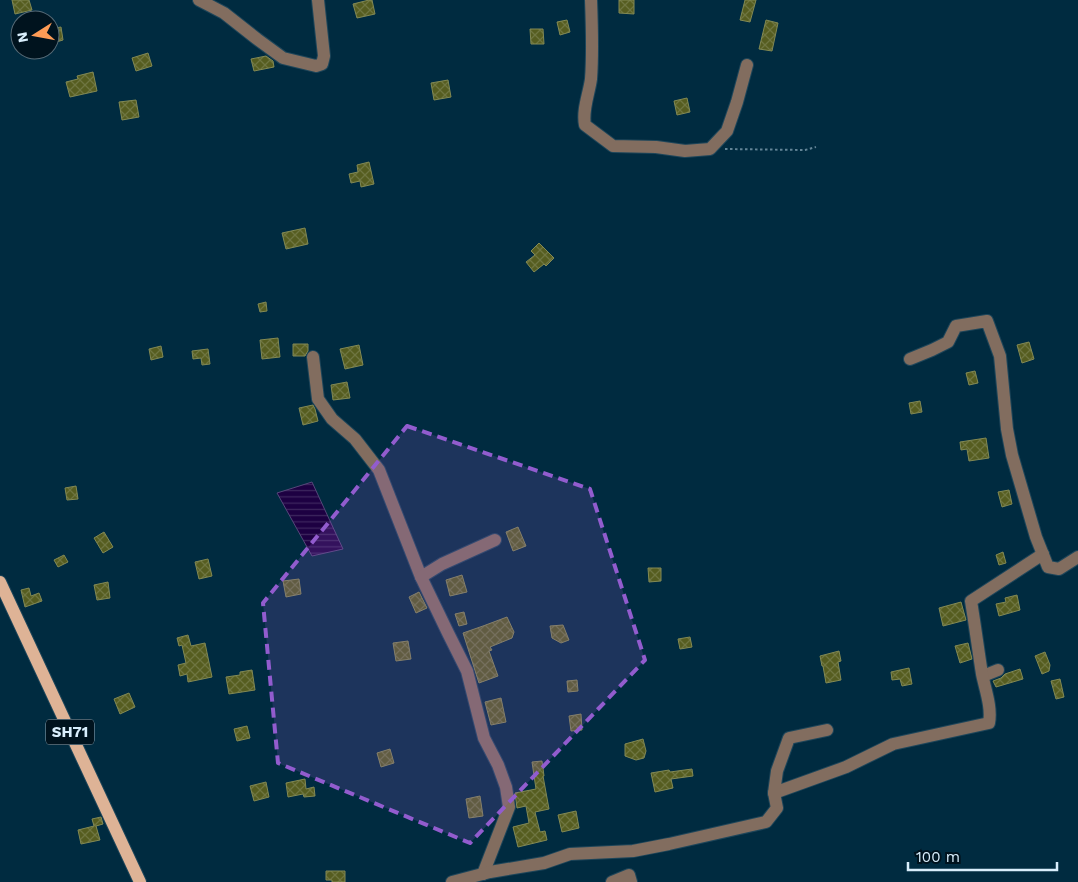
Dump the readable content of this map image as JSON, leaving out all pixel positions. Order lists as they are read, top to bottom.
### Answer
{
  "streets": {
    "main road": ["SH71"]
  },
  "scale_bar": "100 m",
  "north": "left"
}
